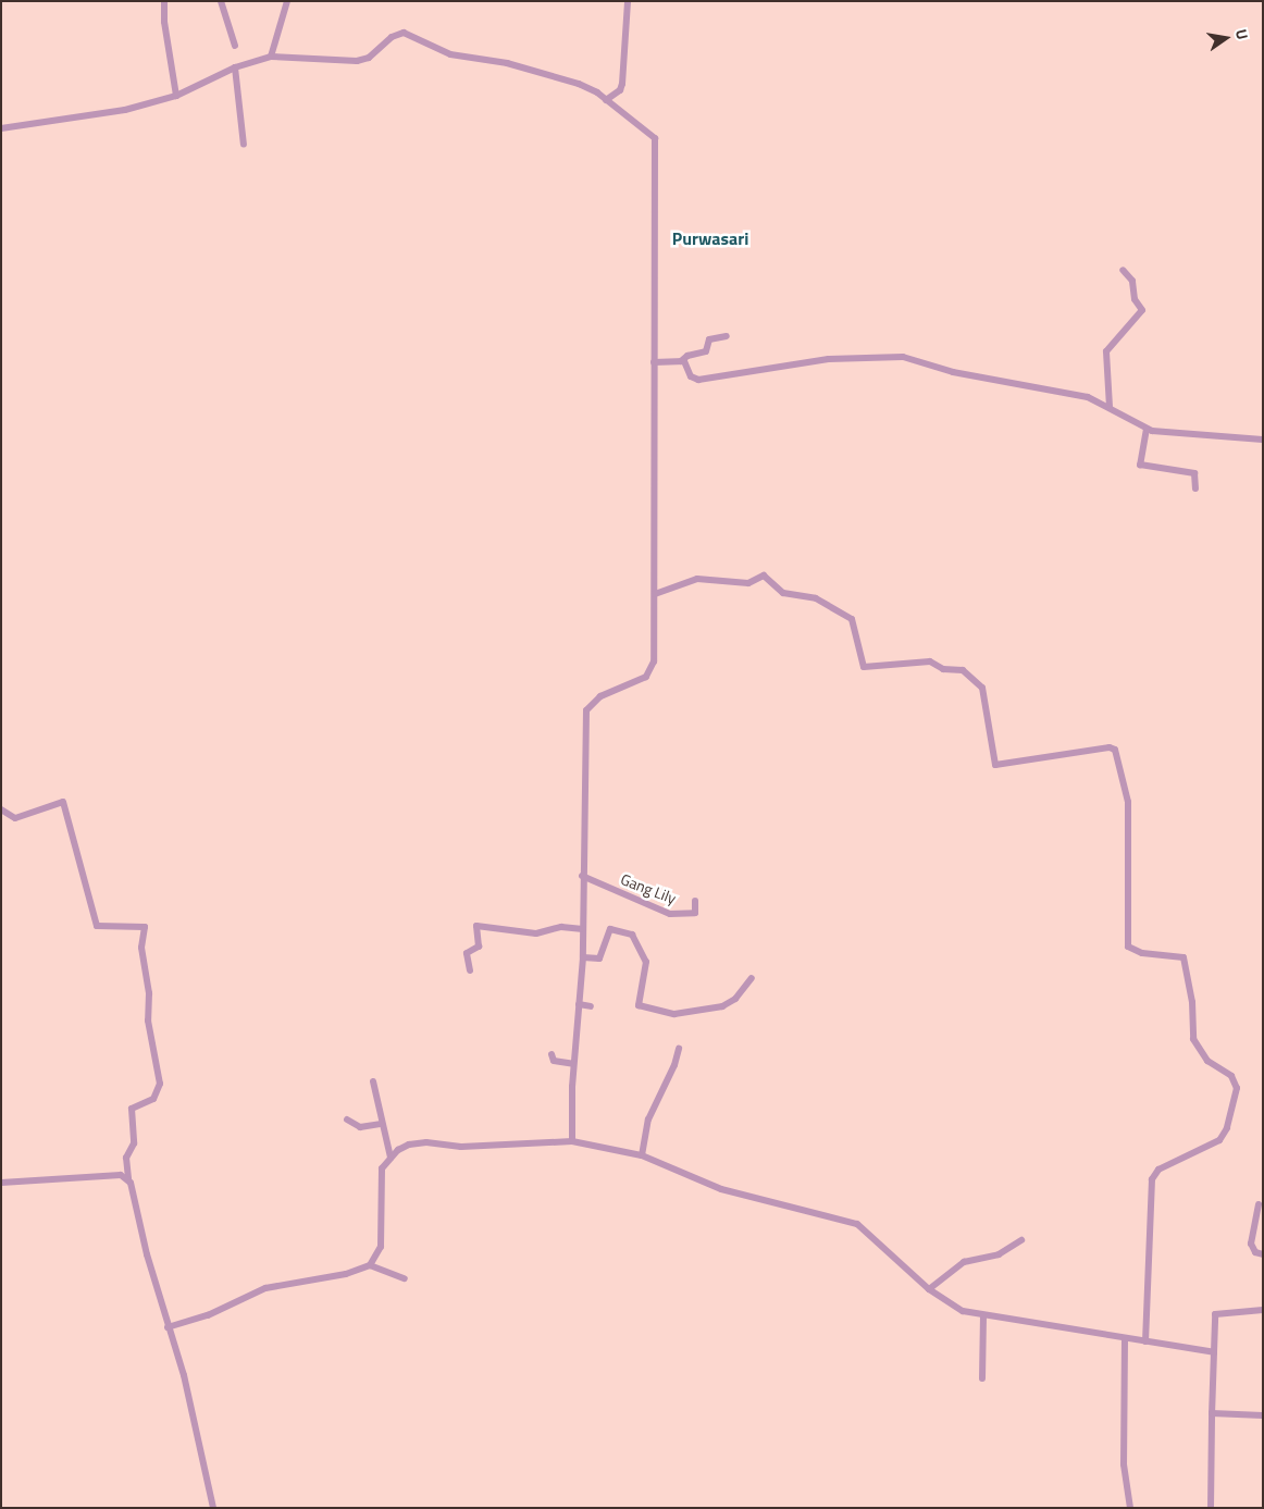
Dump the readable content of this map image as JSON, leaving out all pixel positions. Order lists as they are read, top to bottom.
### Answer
{
  "streets": {
    "street": ["Gang Lily"]
  },
  "districts": ["Purwasari"],
  "north": "right"
}
